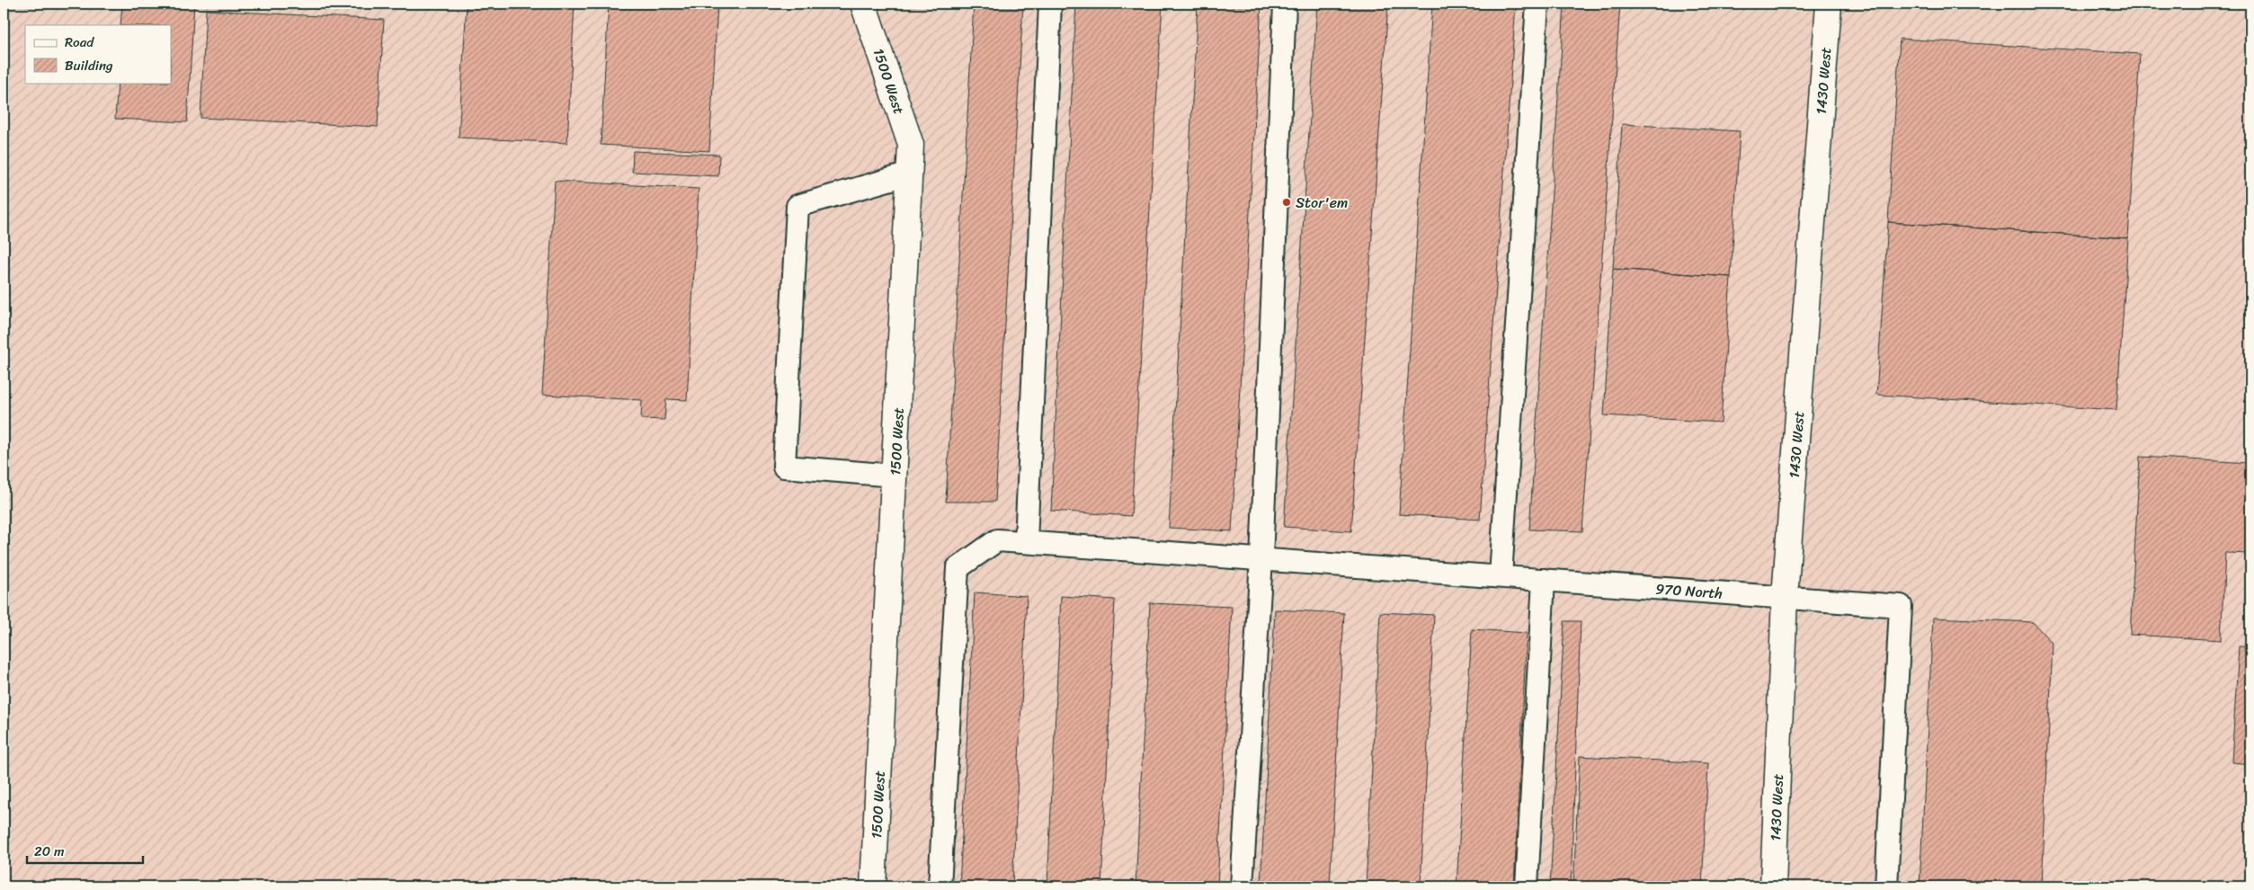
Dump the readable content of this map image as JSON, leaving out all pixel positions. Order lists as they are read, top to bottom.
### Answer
{
  "streets": {
    "street": ["1500 West", "1430 West"],
    "lane": ["970 North"]
  },
  "crossings": [
    ["1430 West", "970 North"]
  ],
  "places": ["Stor'em"],
  "legend": ["Road", "Building"],
  "scale_bar": "20 m"
}
